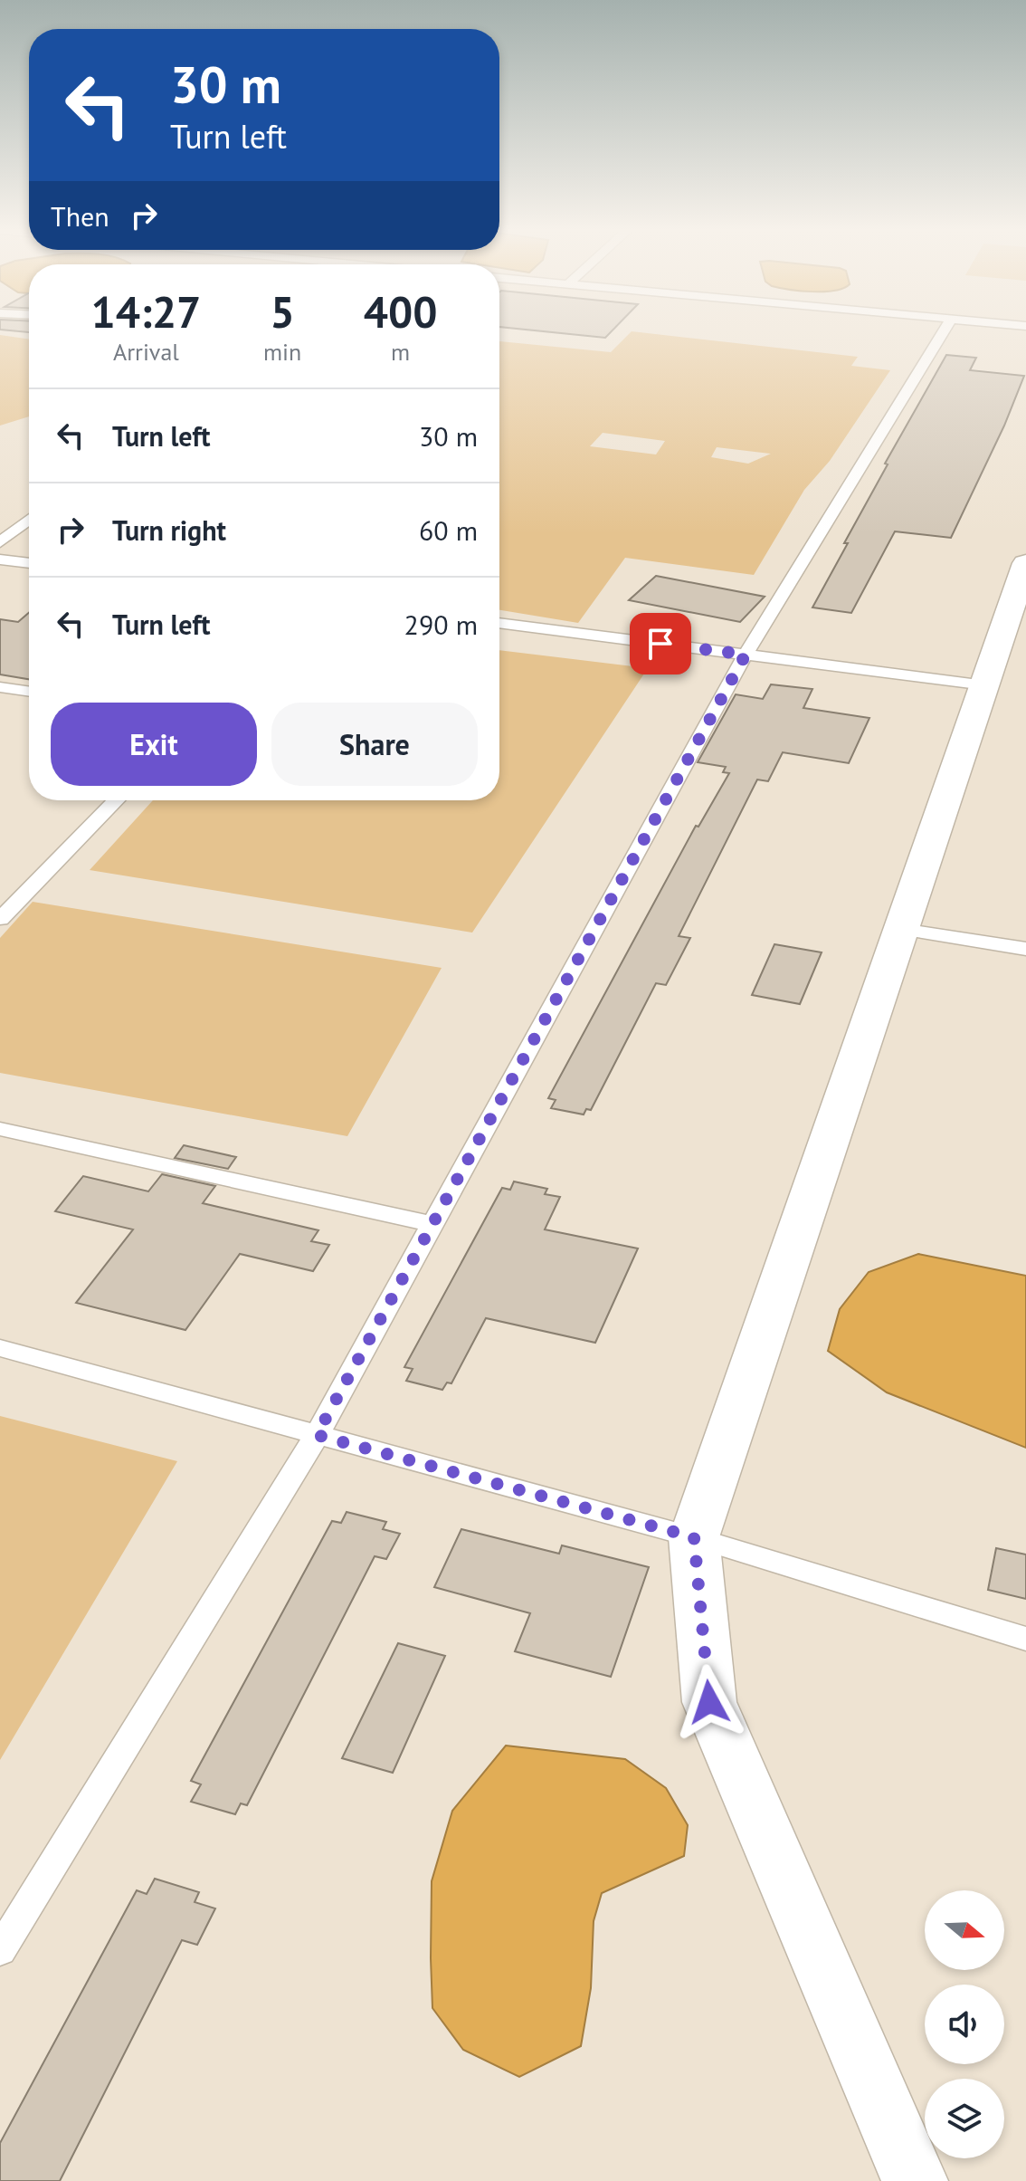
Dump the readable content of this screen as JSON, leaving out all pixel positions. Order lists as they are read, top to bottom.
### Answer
{
  "north": "right",
  "page": {
    "turn": ["30 m", "Turn left"],
    "then": "Then",
    "eta": [
      "14:27",
      "Arrival",
      "5",
      "min",
      "400",
      "m"
    ],
    "list": [
      {
        "name": "Turn left",
        "value": "30 m"
      },
      {
        "name": "Turn right",
        "value": "60 m"
      },
      {
        "name": "Turn left",
        "value": "290 m"
      }
    ],
    "buttons": ["Exit", "Share"]
  }
}
